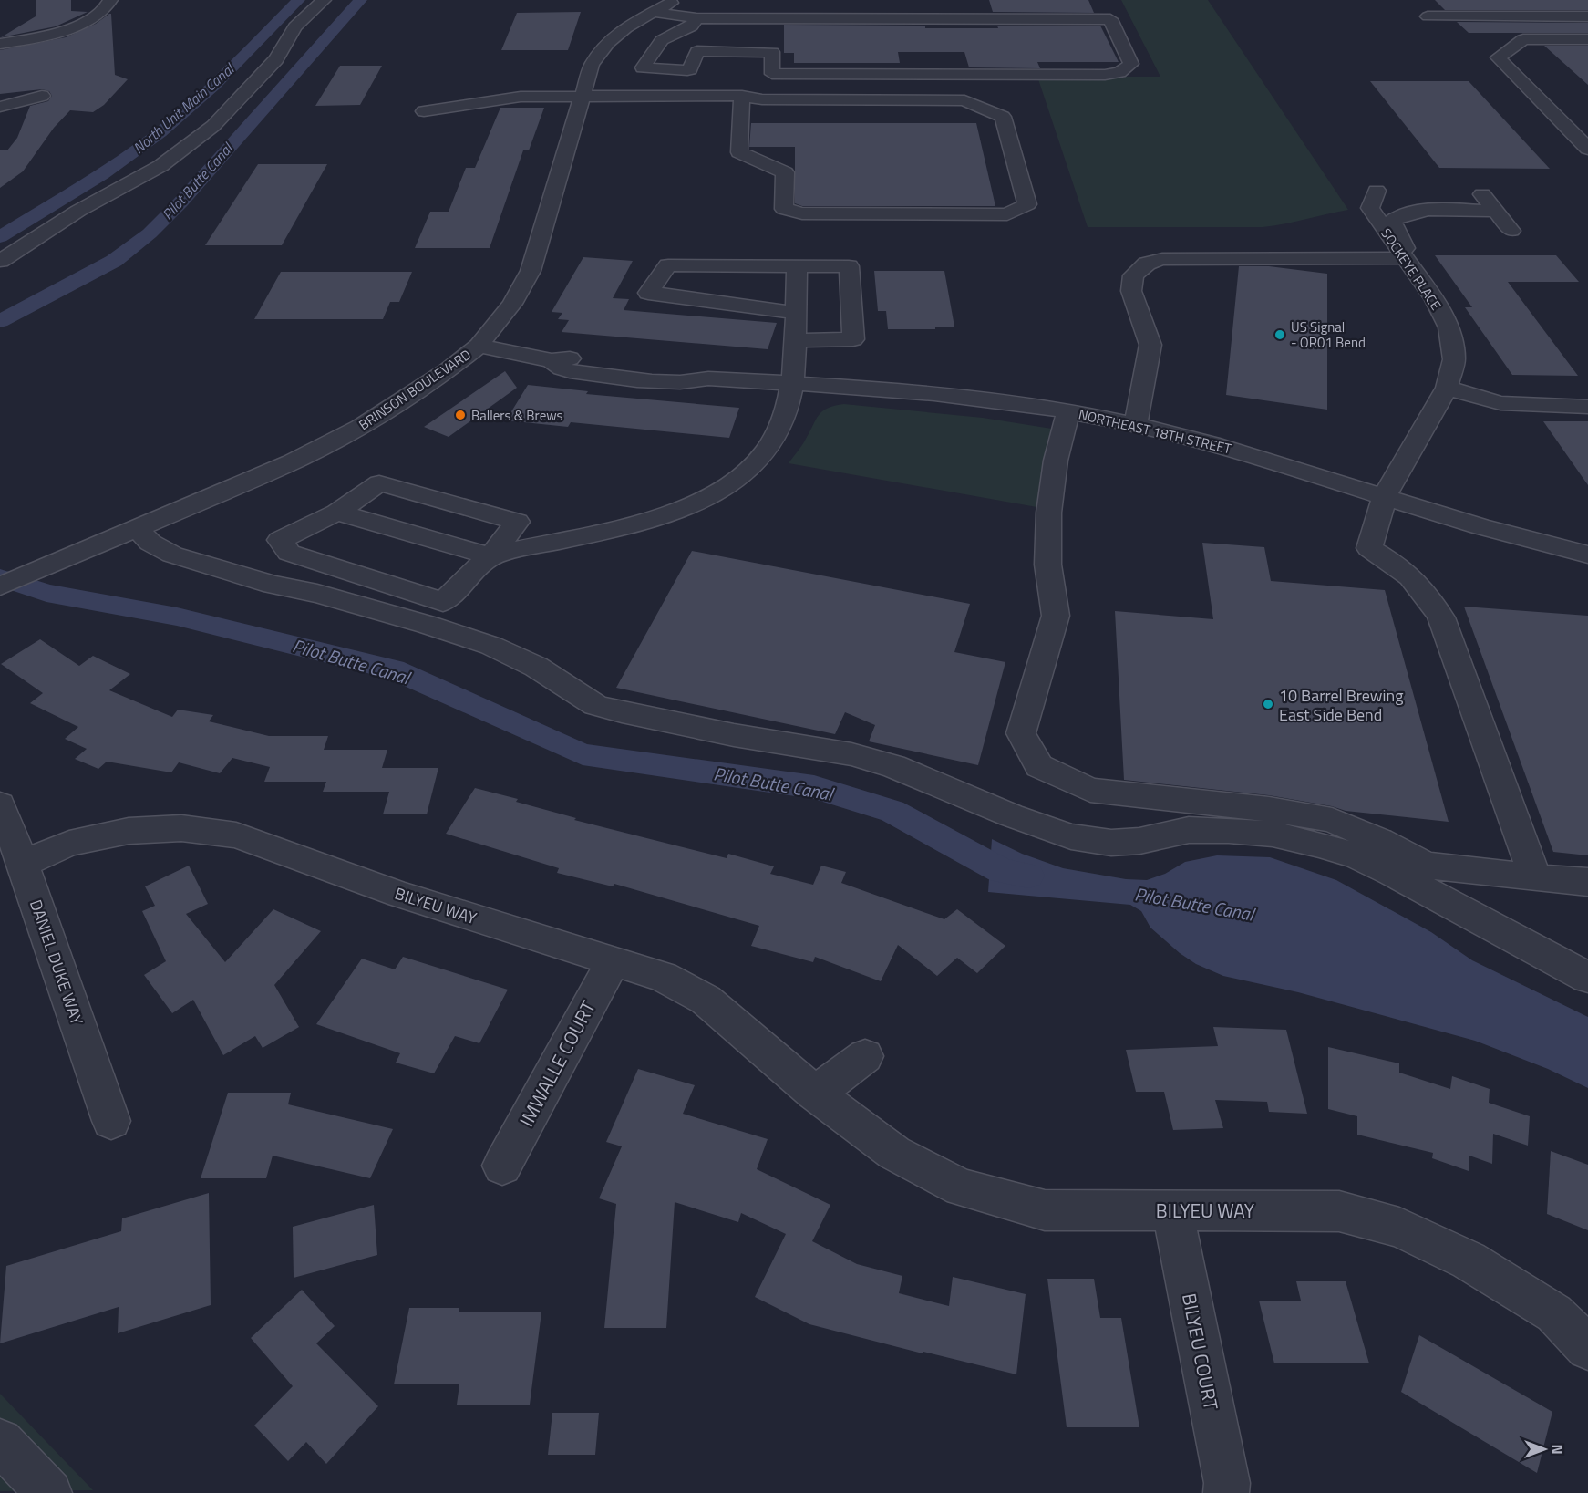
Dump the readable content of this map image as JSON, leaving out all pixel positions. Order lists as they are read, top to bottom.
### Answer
{
  "streets": {
    "street": [
      "SOCKEYE PLACE",
      "BRINSON BOULEVARD",
      "NORTHEAST 18TH STREET",
      "BILYEU WAY",
      "DANIEL DUKE WAY",
      "IMWALLE COURT",
      "BILYEU COURT"
    ]
  },
  "crossings": [
    ["SOCKEYE PLACE", "NORTHEAST 18TH STREET"],
    ["BRINSON BOULEVARD", "NORTHEAST 18TH STREET"],
    ["BILYEU WAY", "DANIEL DUKE WAY"],
    ["BILYEU WAY", "IMWALLE COURT"],
    ["BILYEU WAY", "BILYEU COURT"]
  ],
  "water": ["North Unit Main Canal", "Pilot Butte Canal"],
  "places": ["US Signal - OR01 Bend", "Ballers & Brews", "10 Barrel Brewing East Side Bend"],
  "north": "right"
}
